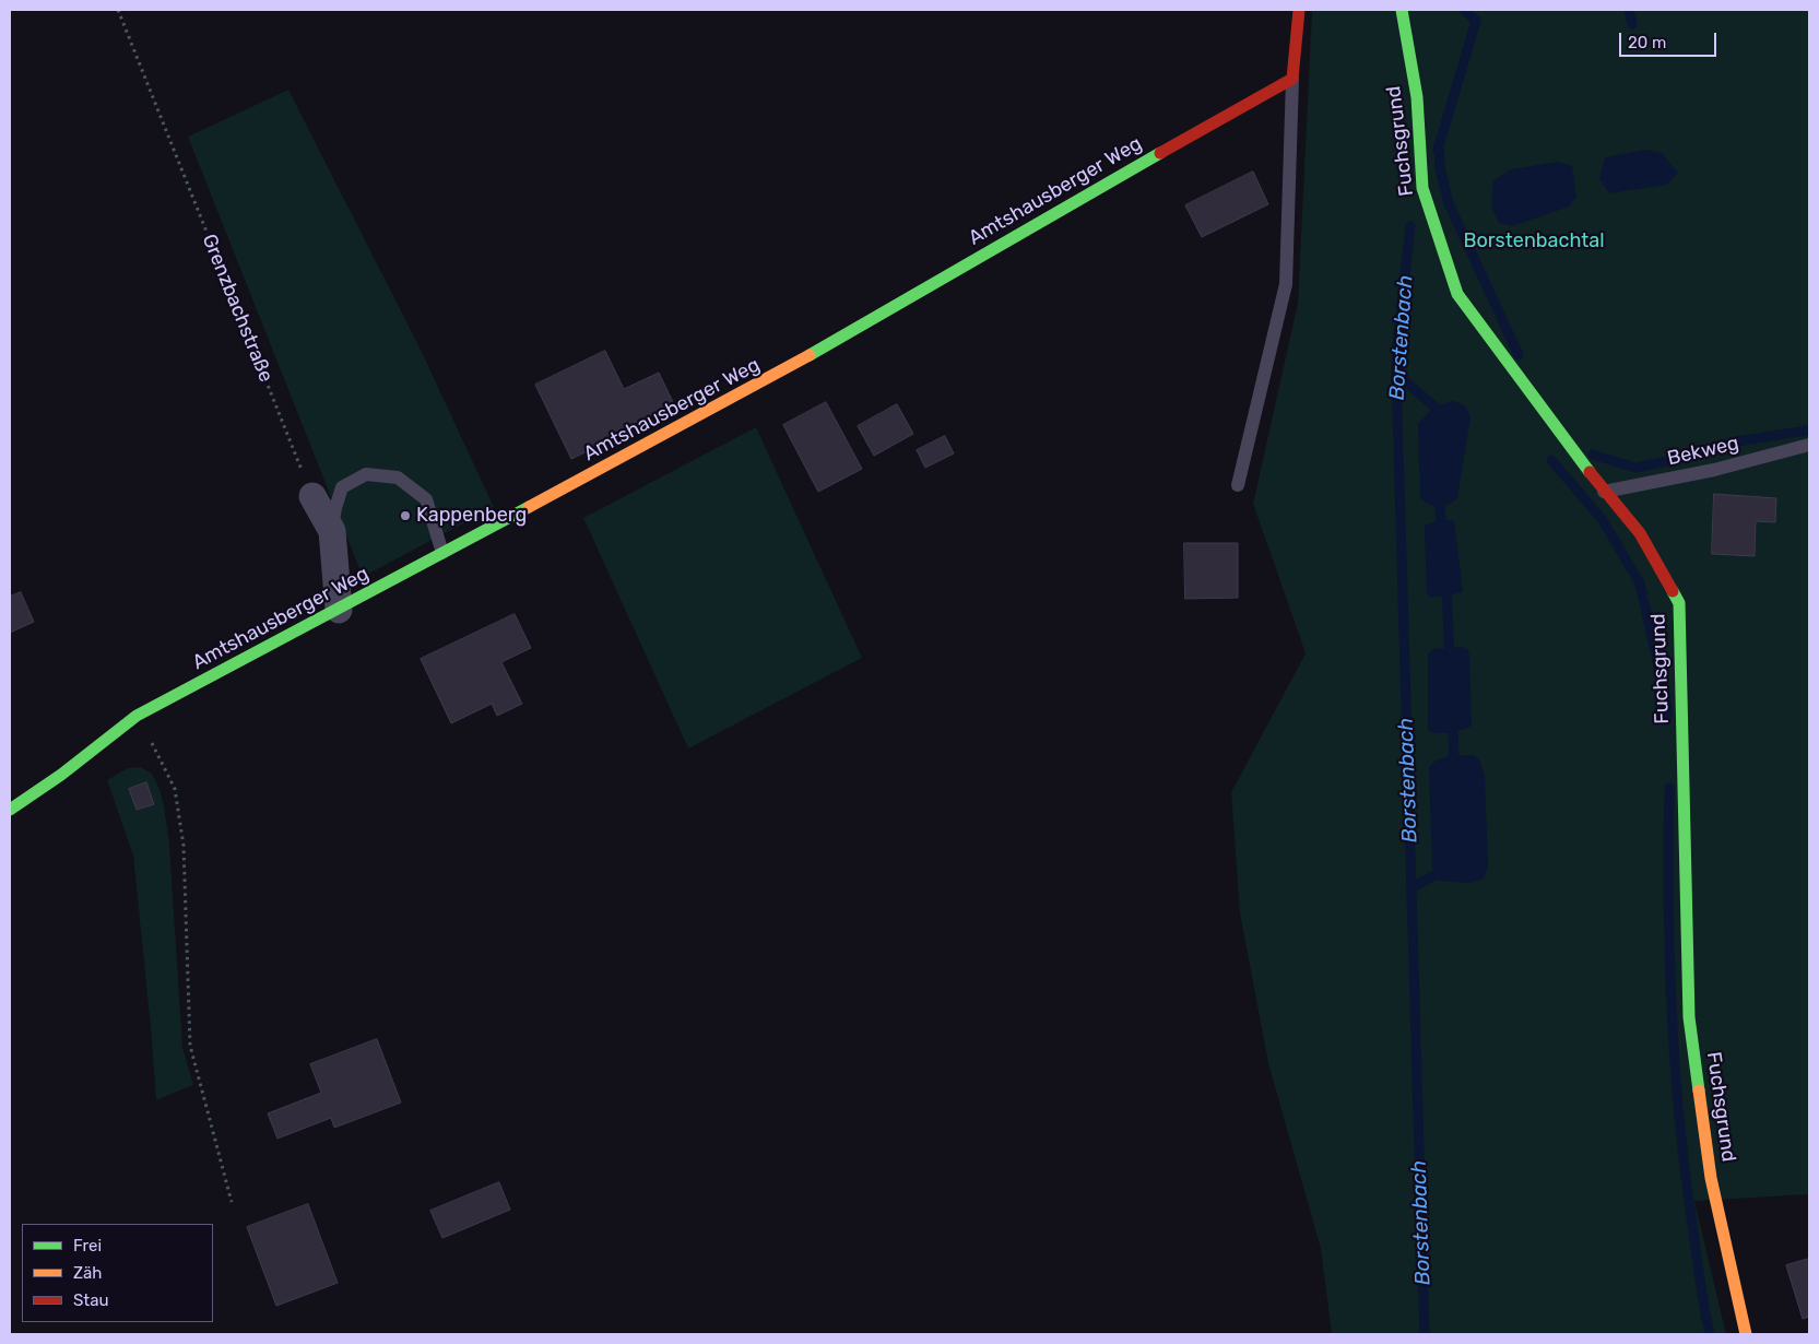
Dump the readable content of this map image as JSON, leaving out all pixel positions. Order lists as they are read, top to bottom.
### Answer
{
  "streets": {
    "street": ["Fuchsgrund", "Amtshausberger Weg"],
    "lane": ["Bekweg"],
    "path": ["Grenzbachstraße"]
  },
  "crossings": [
    ["Fuchsgrund", "Bekweg"]
  ],
  "water": ["Borstenbach"],
  "parks": ["Borstenbachtal"],
  "places": ["Kappenberg"],
  "legend": ["Frei", "Zäh", "Stau"],
  "scale_bar": "20 m"
}
